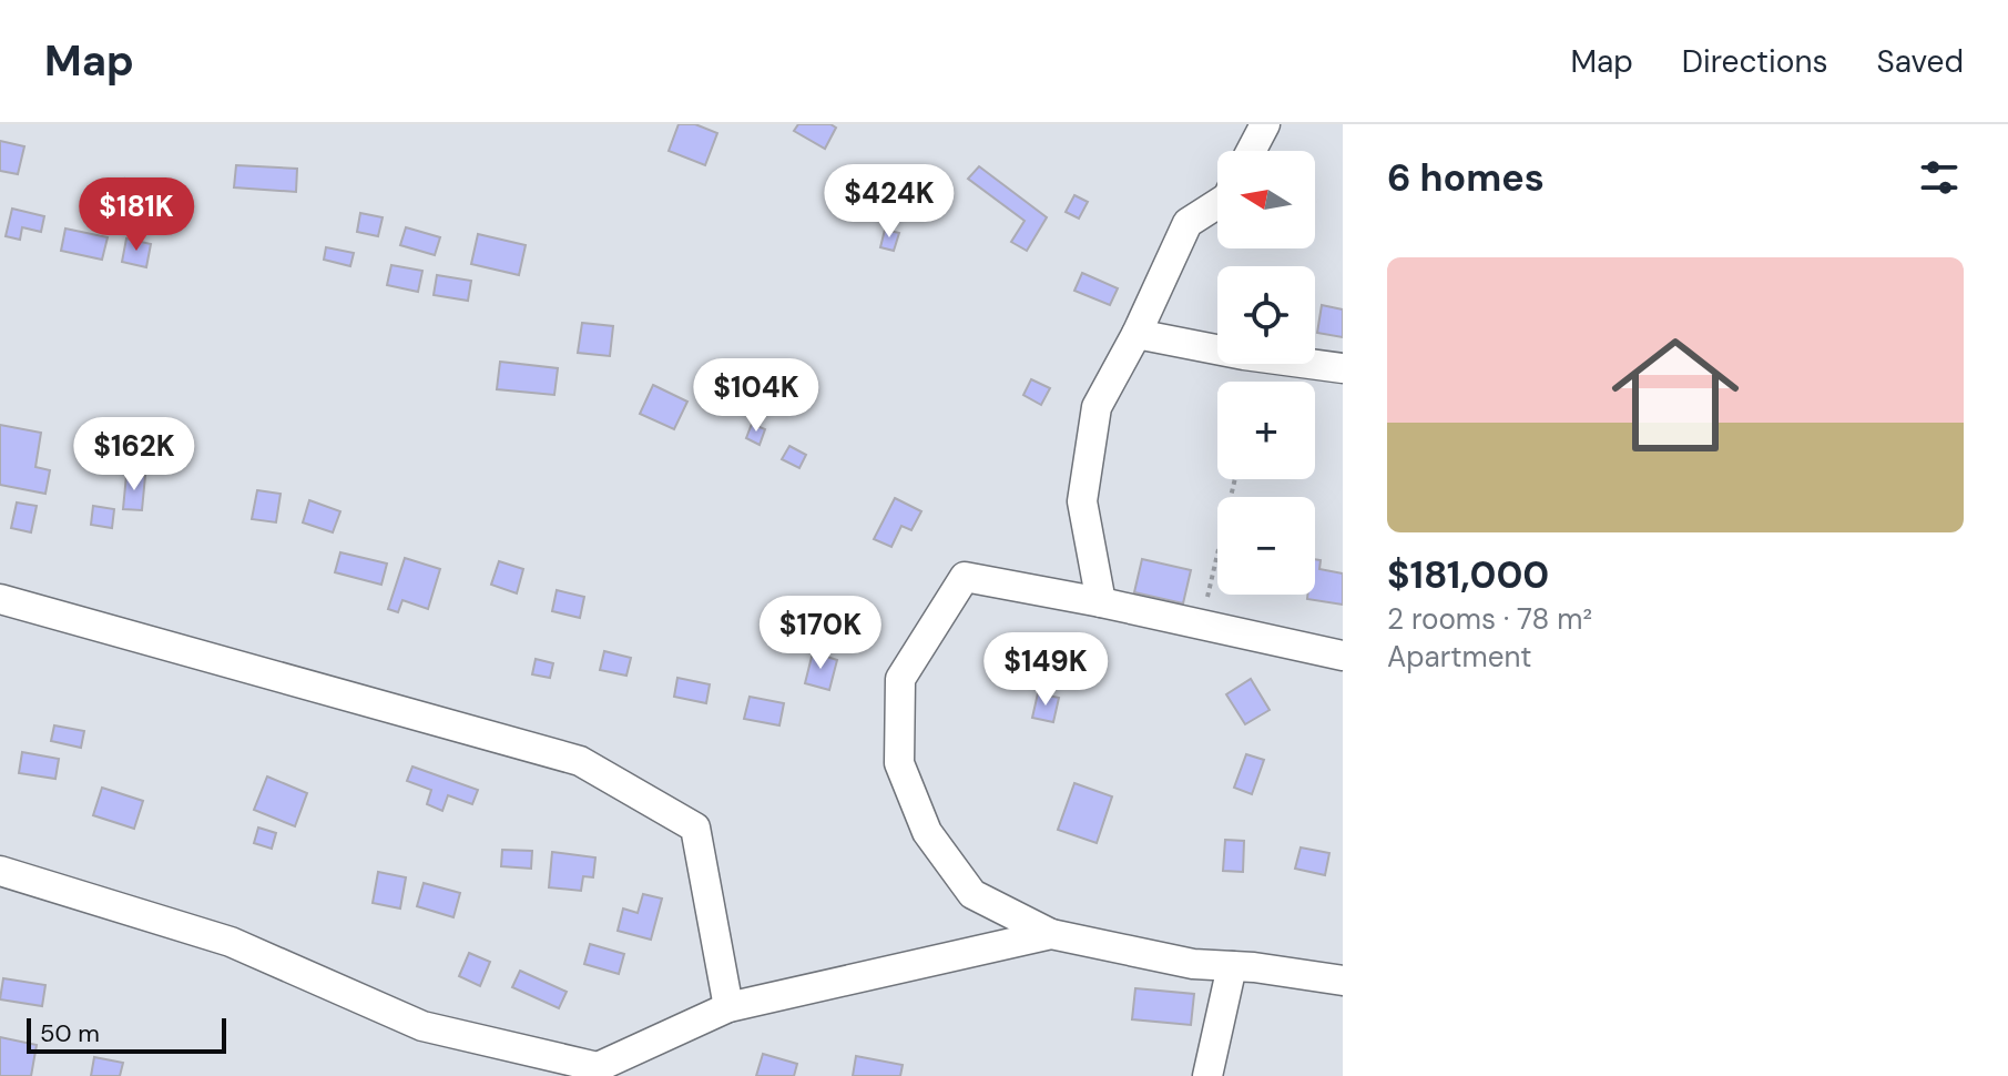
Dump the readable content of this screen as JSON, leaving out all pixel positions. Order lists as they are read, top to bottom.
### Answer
{
  "scale_bar": "50 m",
  "north": "left",
  "page": {
    "header": "Map",
    "nav": ["Map", "Directions", "Saved"],
    "heading": "6 homes",
    "map_buttons": ["+", "−"],
    "price": [
      "$424K",
      "$181K",
      "$104K",
      "$162K",
      "$170K",
      "$149K"
    ],
    "list": [
      {
        "name": "$181,000",
        "note": "2 rooms · 78 m² · Apartment"
      }
    ],
    "scale": "50 m"
  }
}
